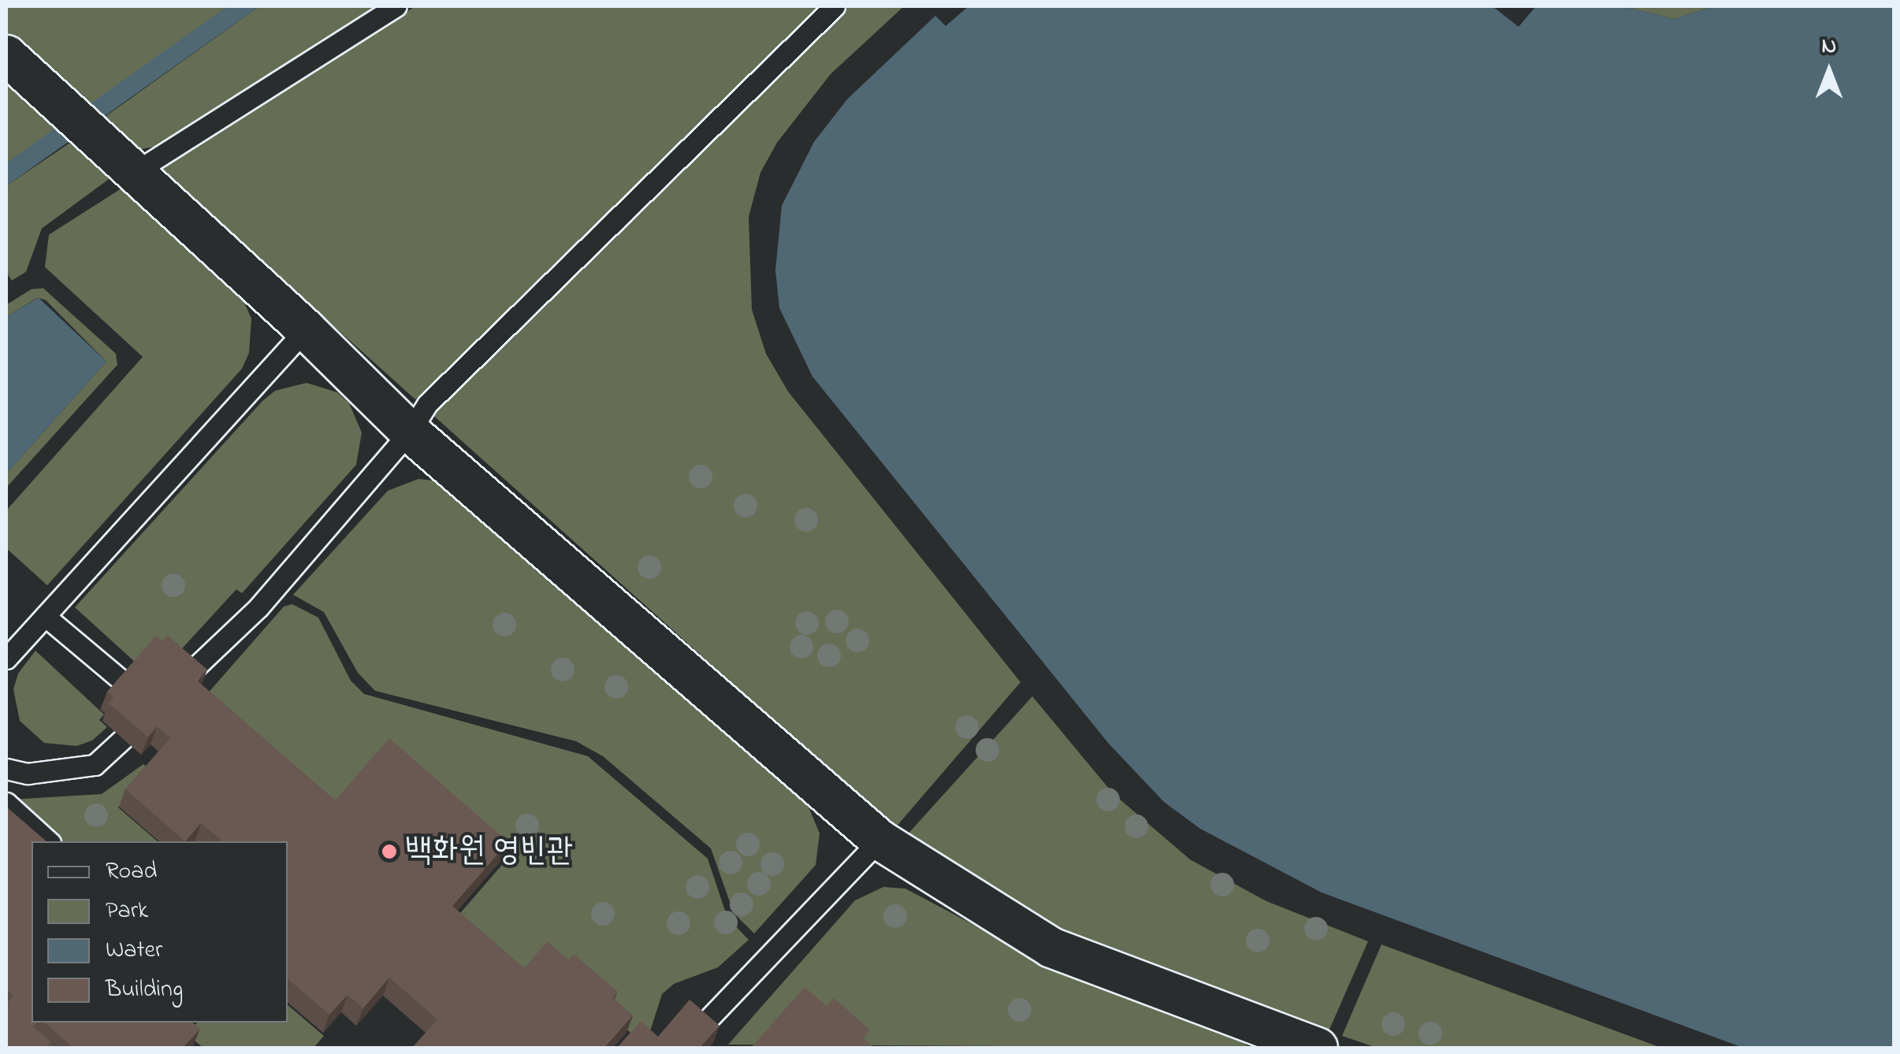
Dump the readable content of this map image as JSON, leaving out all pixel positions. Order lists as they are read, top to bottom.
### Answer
{
  "places": ["백화원 영빈관"],
  "legend": [
    "Road",
    "Park",
    "Water",
    "Building"
  ],
  "north": "top"
}
